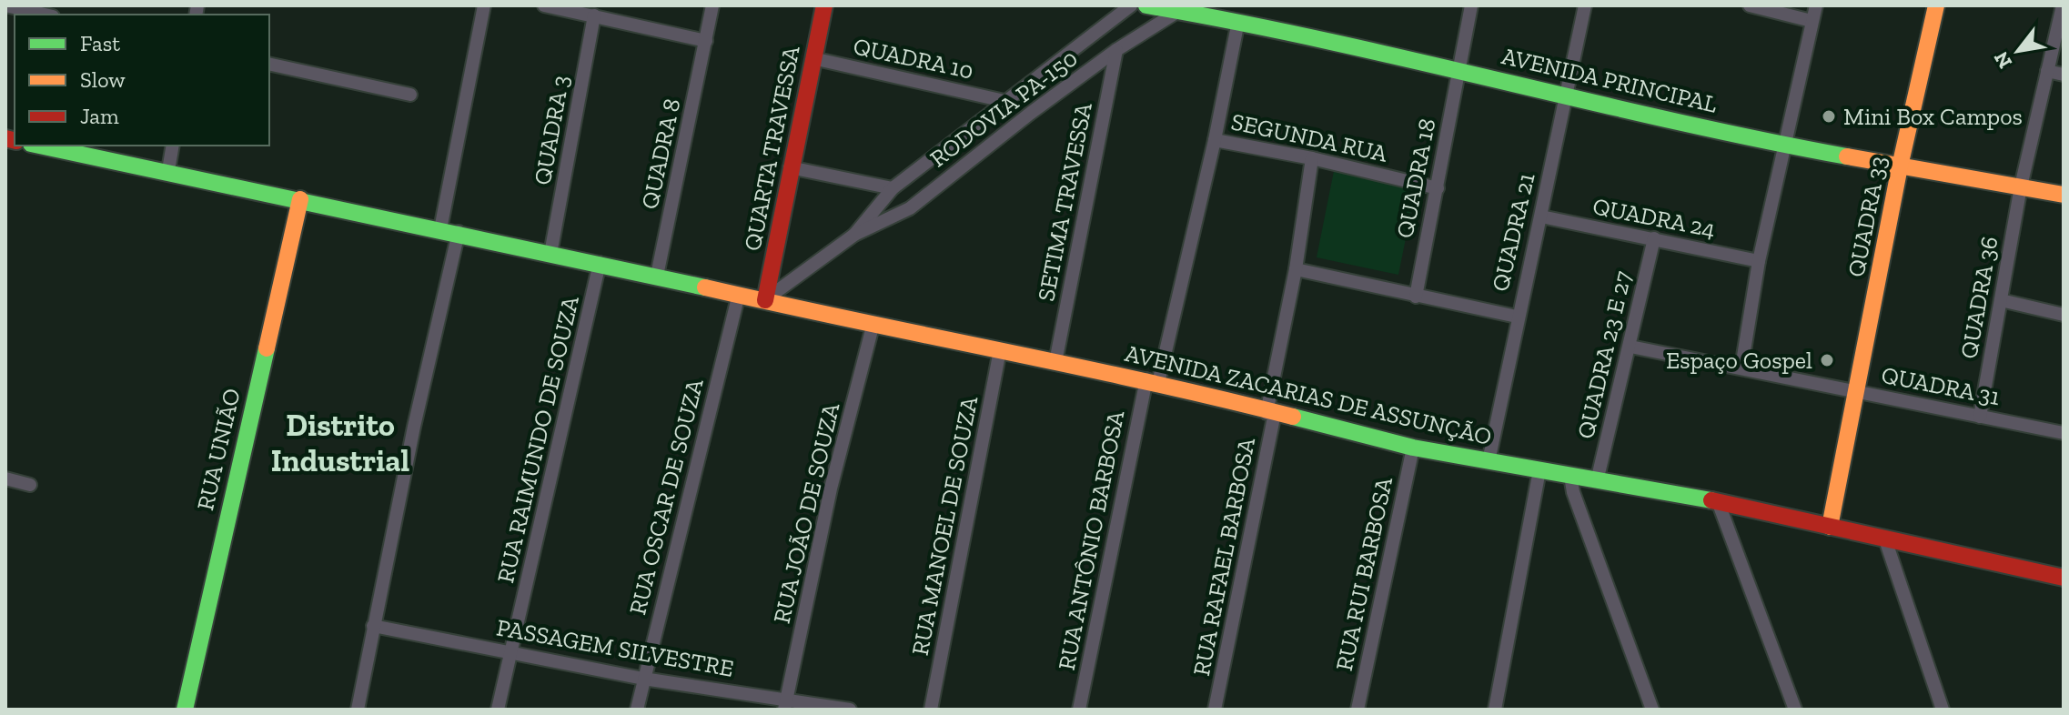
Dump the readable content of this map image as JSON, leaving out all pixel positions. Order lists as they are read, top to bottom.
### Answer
{
  "streets": {
    "street": [
      "QUADRA 10",
      "AVENIDA PRINCIPAL",
      "RODOVIA PA-150",
      "QUADRA 3",
      "SEGUNDA RUA",
      "QUARTA TRAVESSA",
      "QUADRA 8",
      "QUADRA 18",
      "SETIMA TRAVESSA",
      "QUADRA 33",
      "QUADRA 24",
      "QUADRA 21",
      "QUADRA 36",
      "QUADRA 23 E 27",
      "QUADRA 31",
      "AVENIDA ZACARIAS DE ASSUNÇÃO",
      "RUA RAIMUNDO DE SOUZA",
      "RUA UNIÃO",
      "RUA OSCAR DE SOUZA",
      "RUA JOÃO DE SOUZA",
      "RUA MANOEL DE SOUZA",
      "RUA ANTÔNIO BARBOSA",
      "RUA RAFAEL BARBOSA",
      "RUA RUI BARBOSA",
      "PASSAGEM SILVESTRE"
    ]
  },
  "crossings": [
    ["QUADRA 10", "RODOVIA PA-150"],
    ["QUADRA 10", "QUARTA TRAVESSA"],
    ["AVENIDA PRINCIPAL", "RODOVIA PA-150"],
    ["AVENIDA PRINCIPAL", "QUADRA 18"],
    ["AVENIDA PRINCIPAL", "QUADRA 33"],
    ["AVENIDA PRINCIPAL", "QUADRA 21"],
    ["AVENIDA PRINCIPAL", "QUADRA 36"],
    ["AVENIDA PRINCIPAL", "RUA ANTÔNIO BARBOSA"],
    ["RODOVIA PA-150", "QUARTA TRAVESSA"],
    ["RODOVIA PA-150", "SETIMA TRAVESSA"],
    ["RODOVIA PA-150", "AVENIDA ZACARIAS DE ASSUNÇÃO"],
    ["QUADRA 3", "AVENIDA ZACARIAS DE ASSUNÇÃO"],
    ["SEGUNDA RUA", "QUADRA 18"],
    ["SEGUNDA RUA", "RUA ANTÔNIO BARBOSA"],
    ["SEGUNDA RUA", "RUA RAFAEL BARBOSA"],
    ["QUARTA TRAVESSA", "AVENIDA ZACARIAS DE ASSUNÇÃO"],
    ["QUADRA 8", "AVENIDA ZACARIAS DE ASSUNÇÃO"],
    ["QUADRA 18", "QUADRA 21"],
    ["SETIMA TRAVESSA", "AVENIDA ZACARIAS DE ASSUNÇÃO"],
    ["QUADRA 33", "QUADRA 31"],
    ["QUADRA 24", "QUADRA 21"],
    ["QUADRA 24", "QUADRA 23 E 27"],
    ["QUADRA 21", "RUA RAFAEL BARBOSA"],
    ["QUADRA 36", "QUADRA 31"],
    ["QUADRA 23 E 27", "AVENIDA ZACARIAS DE ASSUNÇÃO"],
    ["QUADRA 31", "AVENIDA ZACARIAS DE ASSUNÇÃO"],
    ["AVENIDA ZACARIAS DE ASSUNÇÃO", "RUA RAIMUNDO DE SOUZA"],
    ["AVENIDA ZACARIAS DE ASSUNÇÃO", "RUA UNIÃO"],
    ["AVENIDA ZACARIAS DE ASSUNÇÃO", "RUA OSCAR DE SOUZA"],
    ["AVENIDA ZACARIAS DE ASSUNÇÃO", "RUA JOÃO DE SOUZA"],
    ["AVENIDA ZACARIAS DE ASSUNÇÃO", "RUA MANOEL DE SOUZA"],
    ["AVENIDA ZACARIAS DE ASSUNÇÃO", "RUA ANTÔNIO BARBOSA"],
    ["AVENIDA ZACARIAS DE ASSUNÇÃO", "RUA RAFAEL BARBOSA"],
    ["AVENIDA ZACARIAS DE ASSUNÇÃO", "RUA RUI BARBOSA"],
    ["RUA RAIMUNDO DE SOUZA", "PASSAGEM SILVESTRE"],
    ["RUA OSCAR DE SOUZA", "PASSAGEM SILVESTRE"],
    ["RUA JOÃO DE SOUZA", "PASSAGEM SILVESTRE"]
  ],
  "districts": ["Distrito Industrial"],
  "places": ["Mini Box Campos", "Espaço Gospel"],
  "legend": ["Fast", "Slow", "Jam"],
  "north": "bottom left"
}
